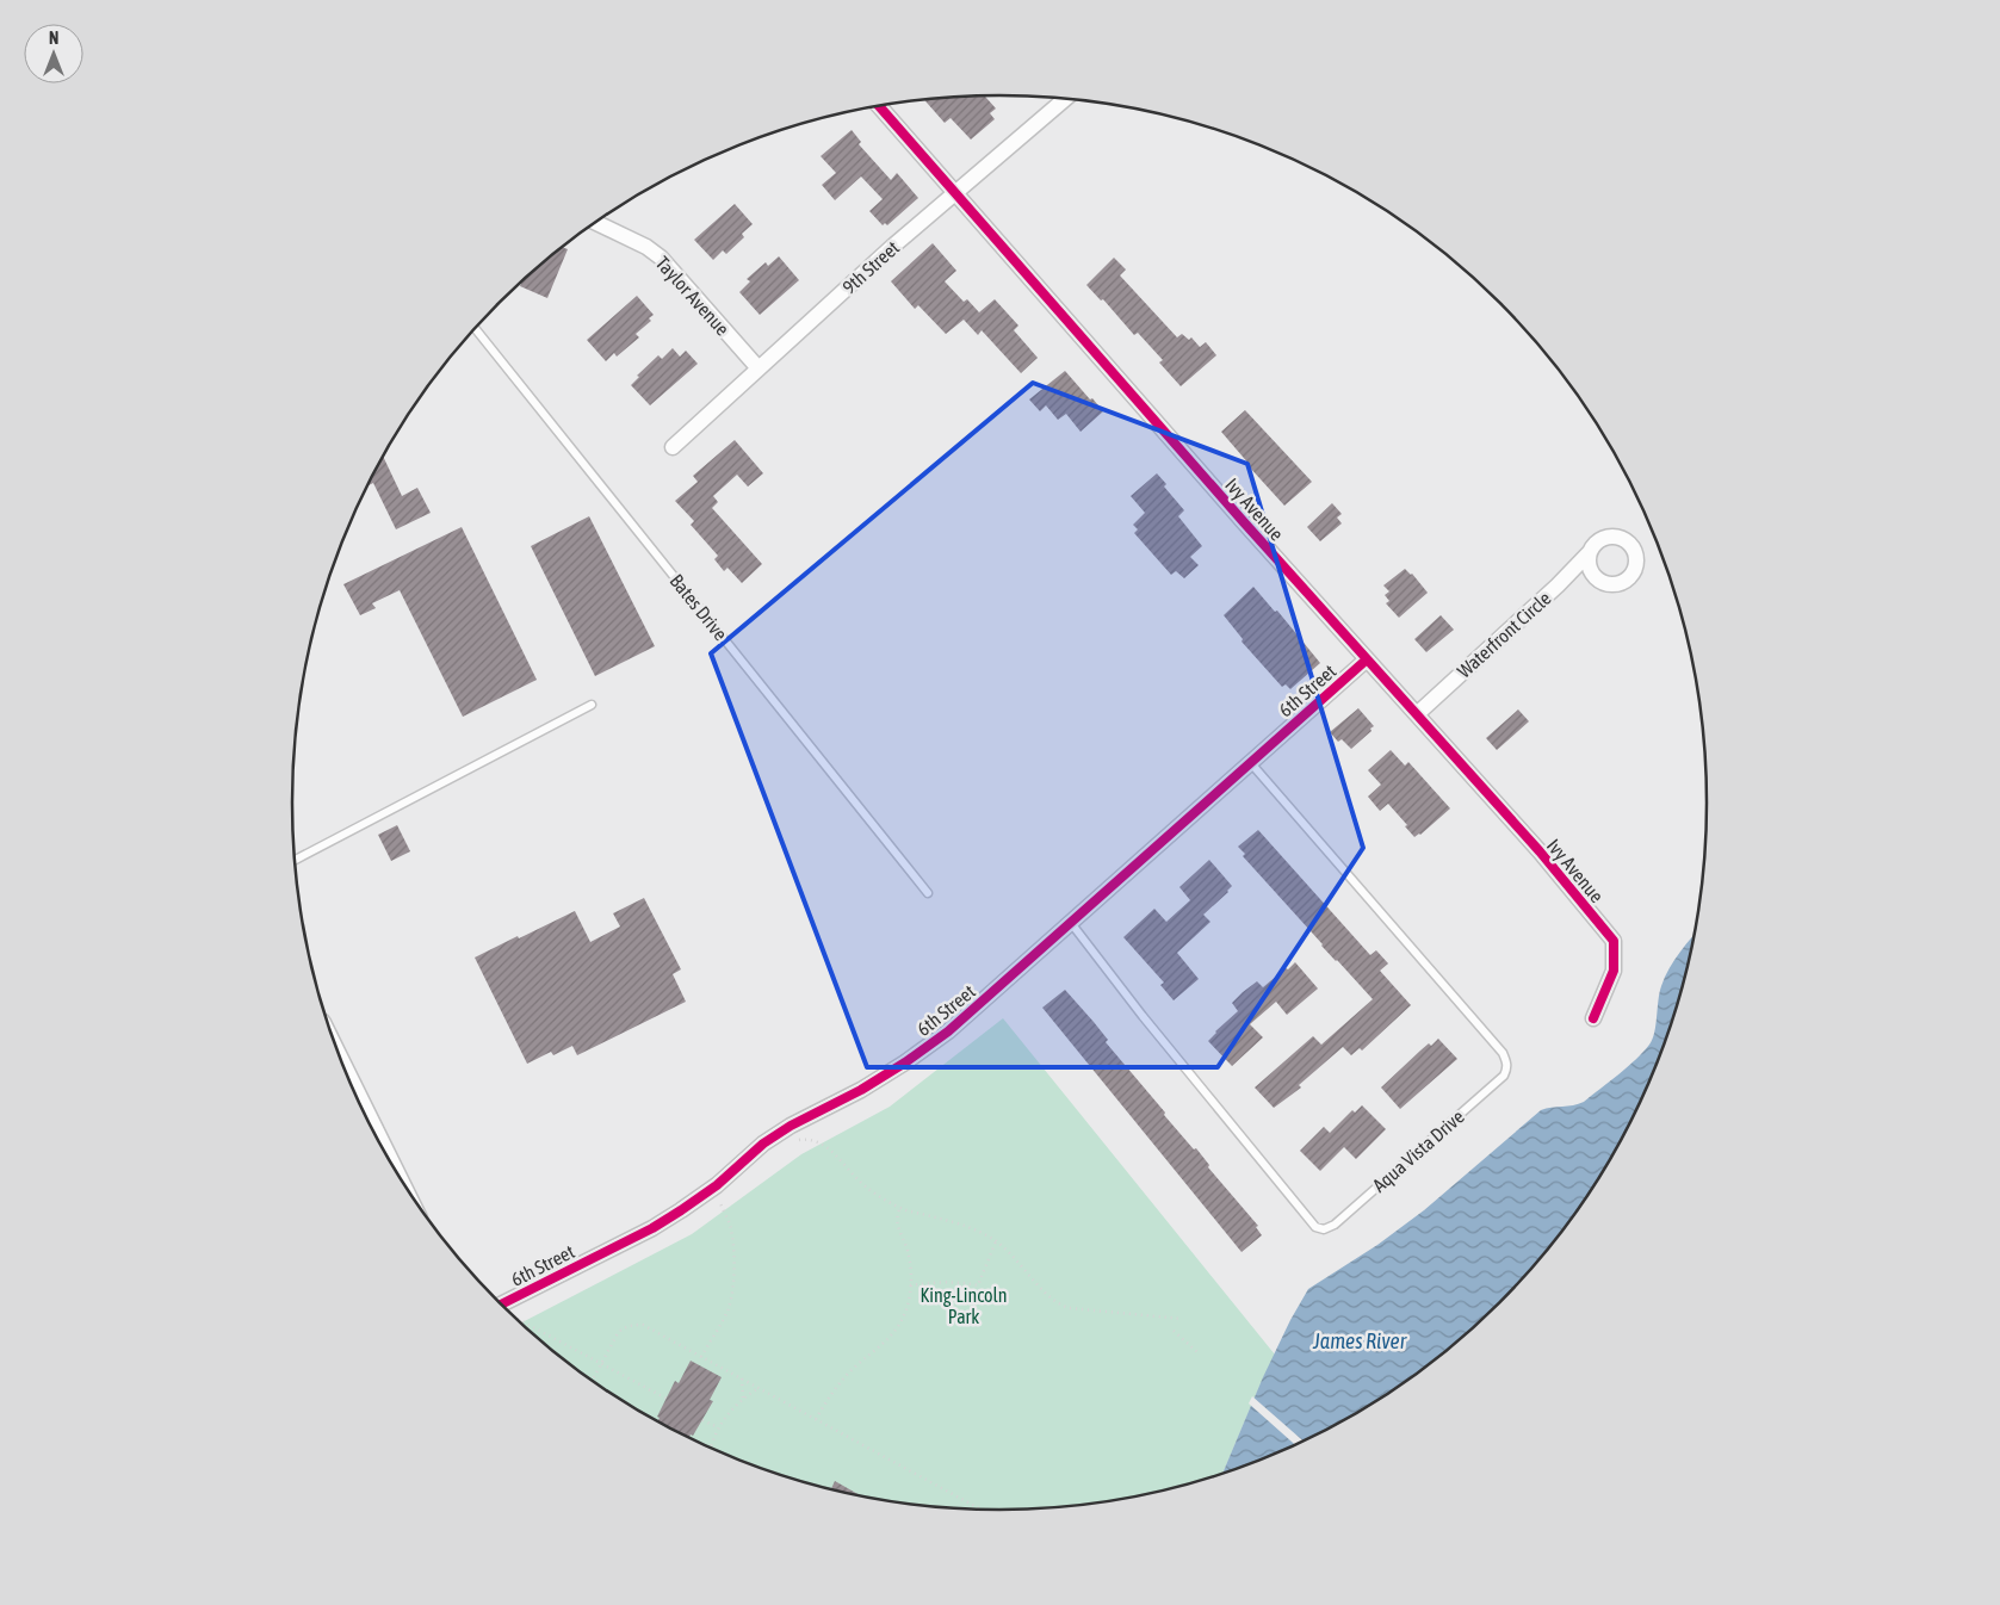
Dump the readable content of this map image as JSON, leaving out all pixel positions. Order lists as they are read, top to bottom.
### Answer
{
  "streets": {
    "street": [
      "9th Street",
      "Taylor Avenue",
      "Ivy Avenue",
      "Waterfront Circle",
      "6th Street"
    ],
    "lane": ["Bates Drive", "Aqua Vista Drive"]
  },
  "crossings": [
    ["9th Street", "Taylor Avenue"],
    ["9th Street", "Ivy Avenue"],
    ["Ivy Avenue", "Waterfront Circle"],
    ["Ivy Avenue", "6th Street"],
    ["6th Street", "Aqua Vista Drive"]
  ],
  "water": ["James River"],
  "parks": ["King-Lincoln Park"],
  "north": "top"
}
